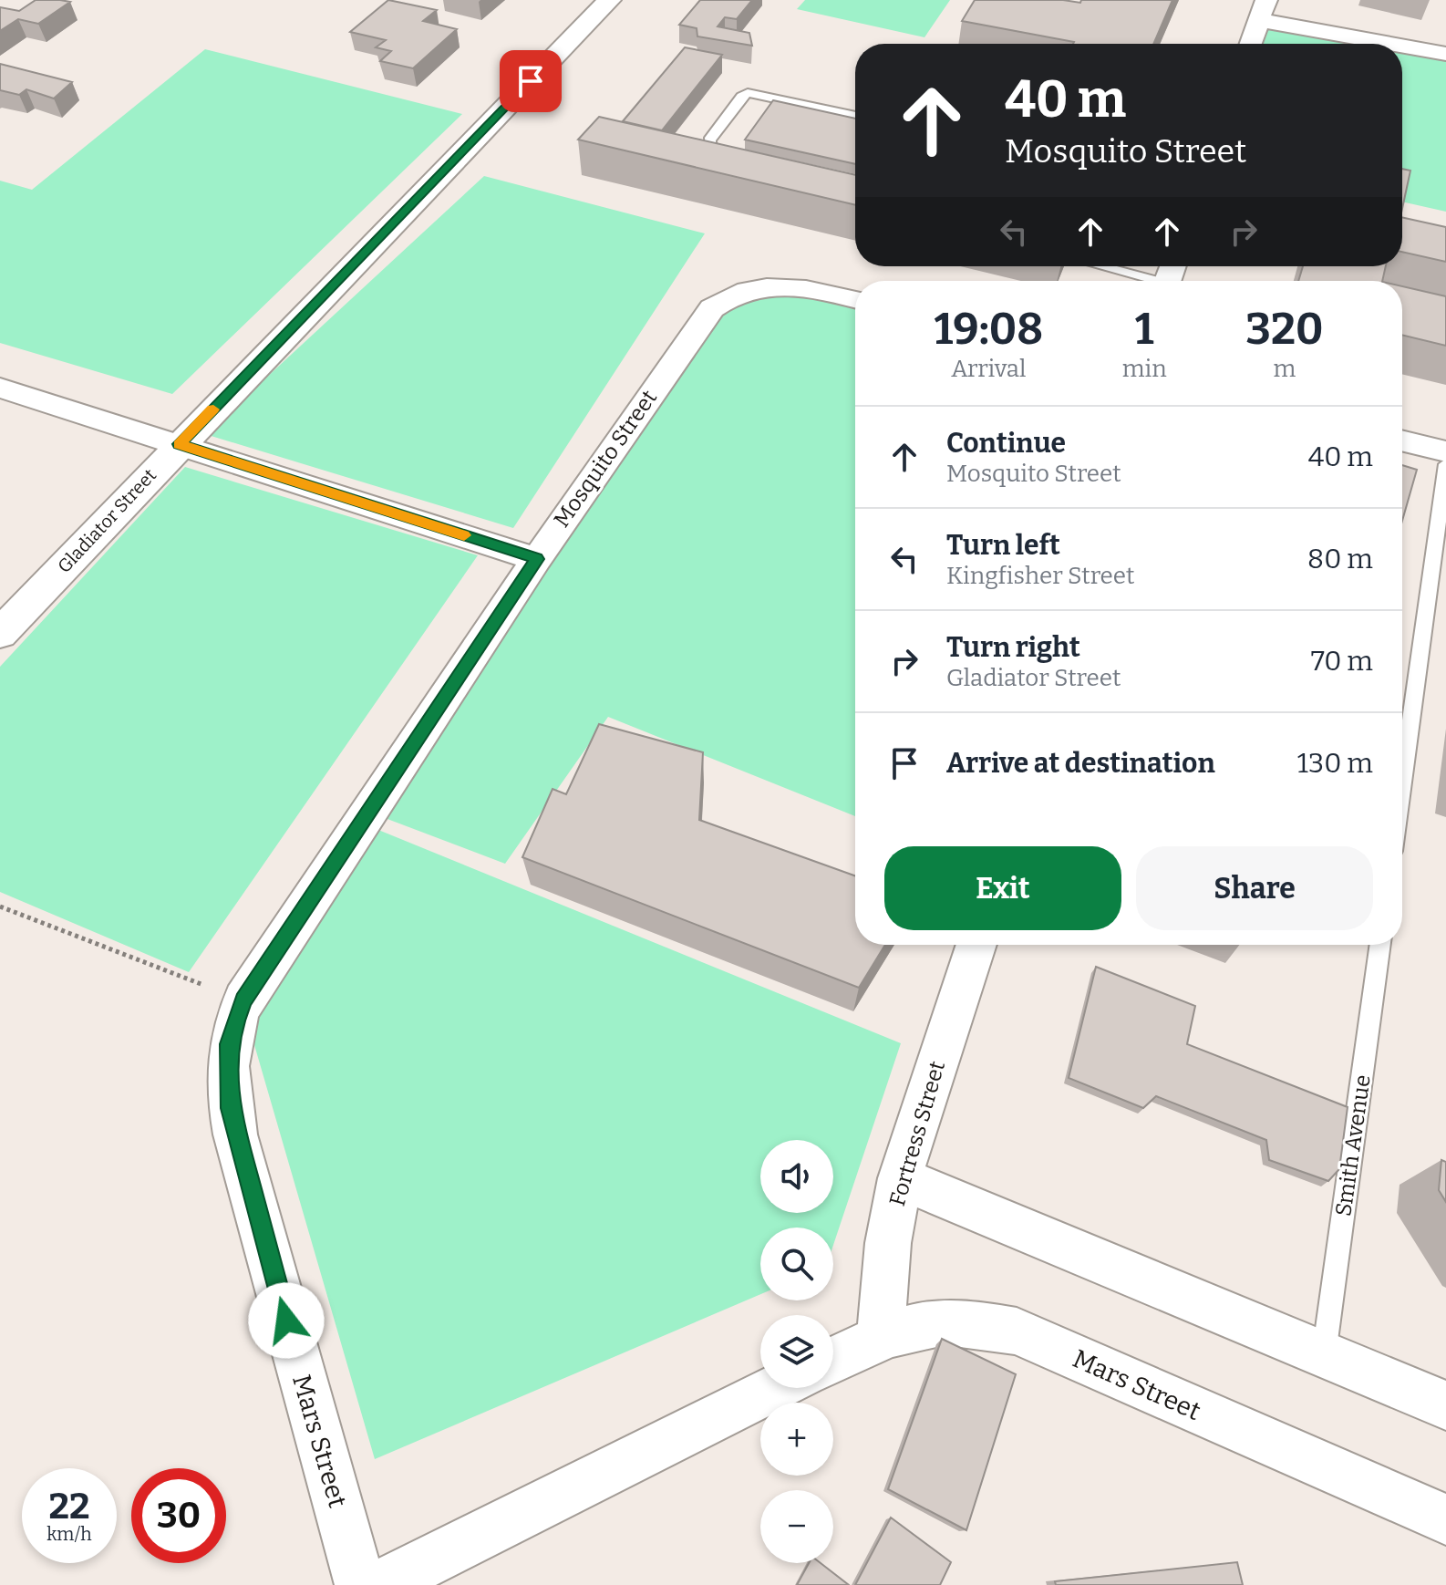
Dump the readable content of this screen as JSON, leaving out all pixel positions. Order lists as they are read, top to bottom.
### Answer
{
  "streets": {
    "street": [
      "Mosquito Street",
      "Gladiator Street",
      "Fortress Street",
      "Mars Street"
    ],
    "lane": ["Smith Avenue"]
  },
  "crossings": [
    ["Mosquito Street", "Mars Street"],
    ["Fortress Street", "Mars Street"]
  ],
  "page": {
    "turn": ["40 m", "Mosquito Street"],
    "eta": [
      "19:08",
      "Arrival",
      "1",
      "min",
      "320",
      "m"
    ],
    "list": [
      {
        "name": "Continue",
        "note": "Mosquito Street",
        "value": "40 m"
      },
      {
        "name": "Turn left",
        "note": "Kingfisher Street",
        "value": "80 m"
      },
      {
        "name": "Turn right",
        "note": "Gladiator Street",
        "value": "70 m"
      },
      {
        "name": "Arrive at destination",
        "value": "130 m"
      }
    ],
    "buttons": ["Exit", "Share"],
    "map_buttons": ["+", "−"],
    "speed": "22 km/h",
    "limit": "30"
  }
}
